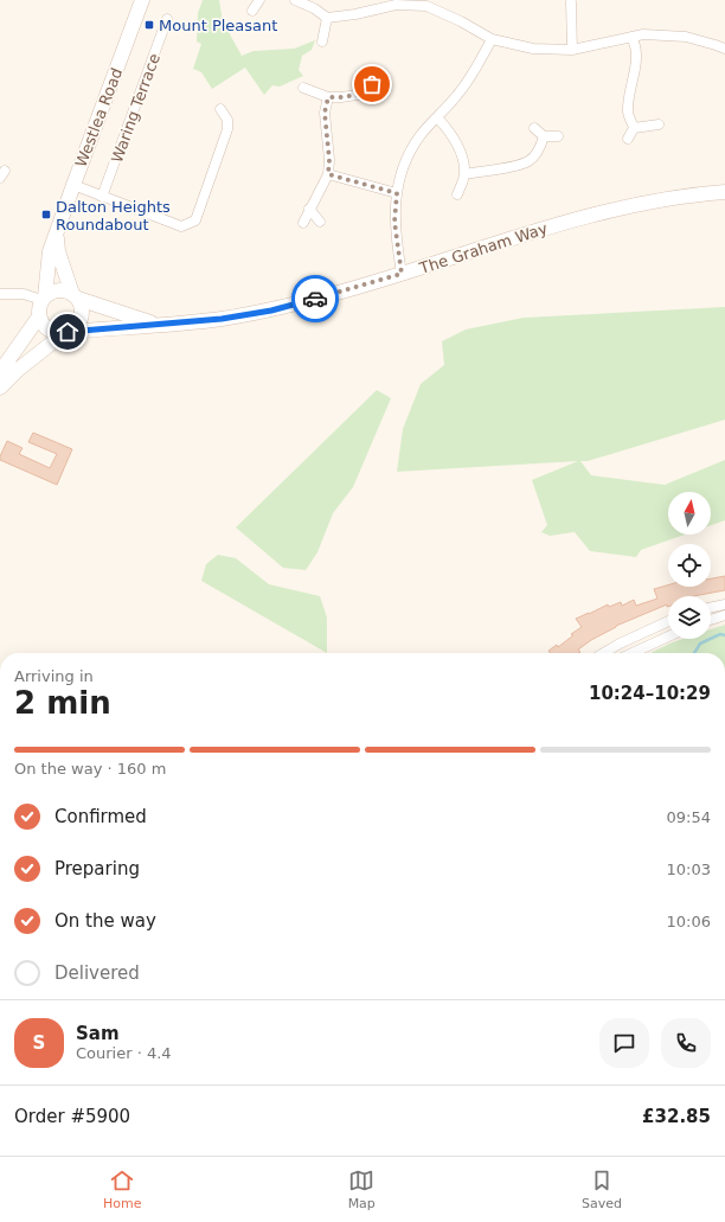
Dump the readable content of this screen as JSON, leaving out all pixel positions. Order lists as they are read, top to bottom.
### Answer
{
  "streets": {
    "main road": ["Westlea Road", "The Graham Way"],
    "street": ["Waring Terrace"]
  },
  "crossings": [
    ["Westlea Road", "The Graham Way"]
  ],
  "places": {
    "transit": ["Mount Pleasant", "Dalton Heights Roundabout"]
  },
  "north": "top",
  "page": {
    "heading": ["2 min", "Arriving in", "10:24–10:29"],
    "panel": [
      "Sam",
      "Courier · 4.4",
      "Order #5900",
      "£32.85"
    ],
    "bar": "On the way · 160 m",
    "list": [
      ["Confirmed", "09:54"],
      ["Preparing", "10:03"],
      ["On the way", "10:06"],
      "Delivered"
    ],
    "round": "S",
    "tabs": ["Home", "Map", "Saved"]
  }
}
